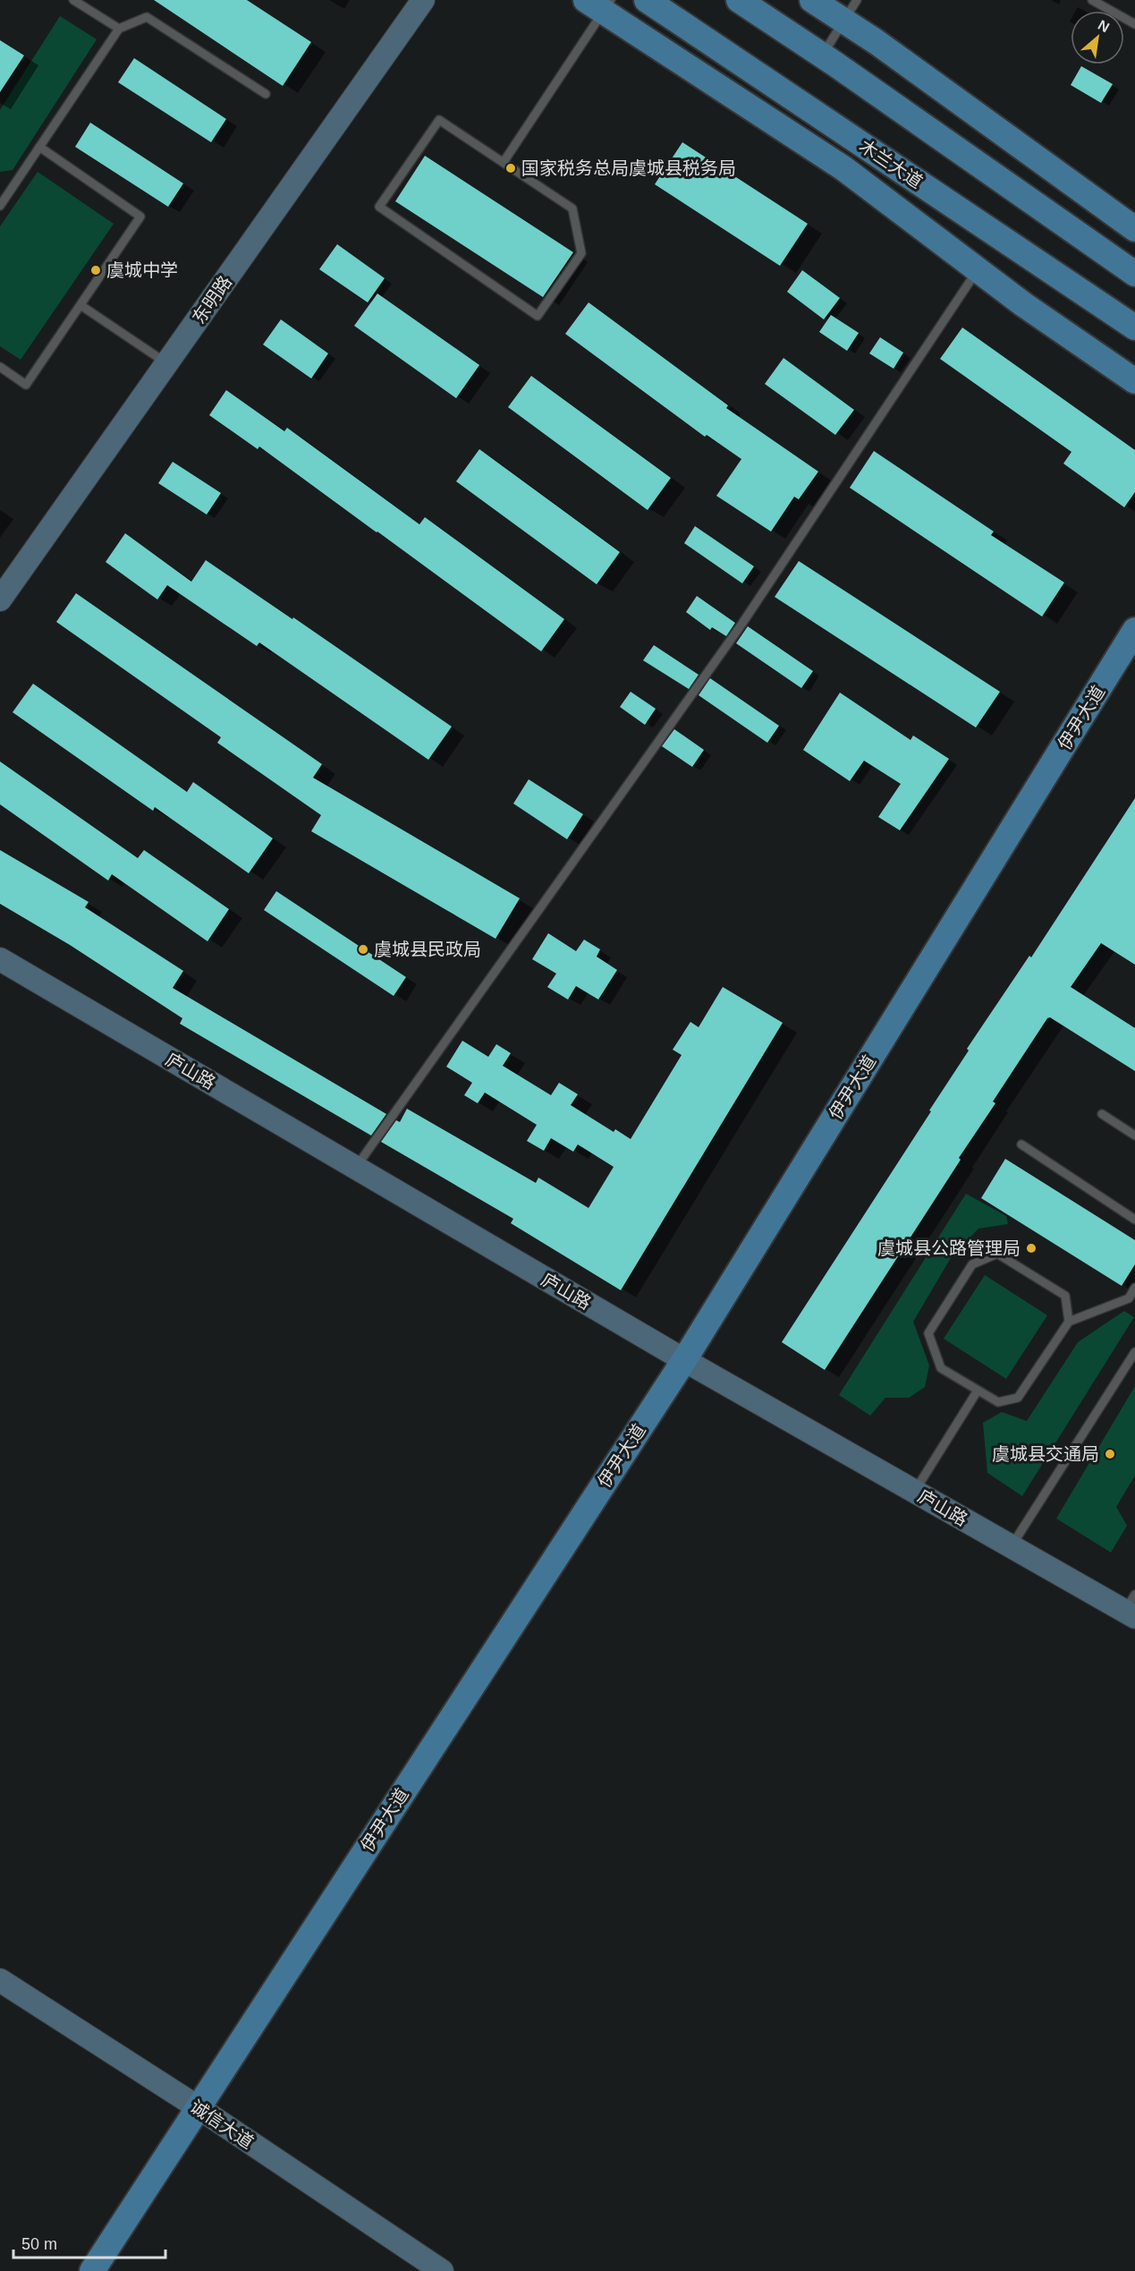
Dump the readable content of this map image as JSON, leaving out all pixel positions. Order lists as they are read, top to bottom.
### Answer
{
  "streets": {
    "main road": ["木兰大道", "伊尹大道"],
    "street": ["东明路", "庐山路", "诚信大道"]
  },
  "crossings": [
    ["伊尹大道", "庐山路"],
    ["伊尹大道", "诚信大道"]
  ],
  "places": [
    "国家税务总局虞城县税务局",
    "虞城中学",
    "虞城县民政局",
    "虞城县公路管理局",
    "虞城县交通局"
  ],
  "scale_bar": "50 m",
  "north": "top right"
}
